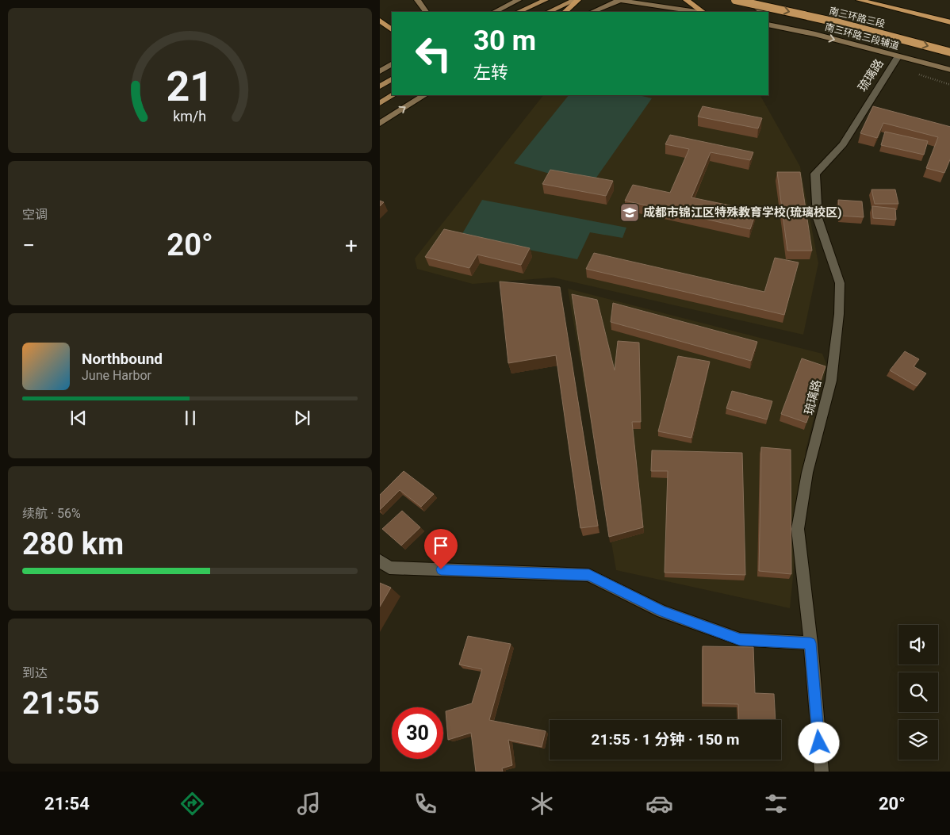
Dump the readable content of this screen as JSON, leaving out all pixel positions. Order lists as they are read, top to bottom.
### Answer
{
  "streets": {
    "highway": ["南三环路三段"],
    "main road": ["南三环路三段辅道"],
    "street": ["琉璃路"]
  },
  "crossings": [
    ["南三环路三段辅道", "琉璃路"]
  ],
  "one_way": ["南三环路三段辅道"],
  "places": {
    "school or university": ["成都市锦江区特殊教育学校(琉璃校区)"]
  },
  "page": {
    "turn": ["30 m", "左转"],
    "tile": [
      "空调",
      ["续航 · 56%", "280 km"],
      ["到达", "21:55"]
    ],
    "heat": ["−", "20°", "+"],
    "song": ["Northbound", "June Harbor"],
    "limit": "30",
    "trip": "21:55 · 1 分钟 · 150 m",
    "tabs": ["21:54", "20°"],
    "gauge": ["21", "km/h"]
  }
}
